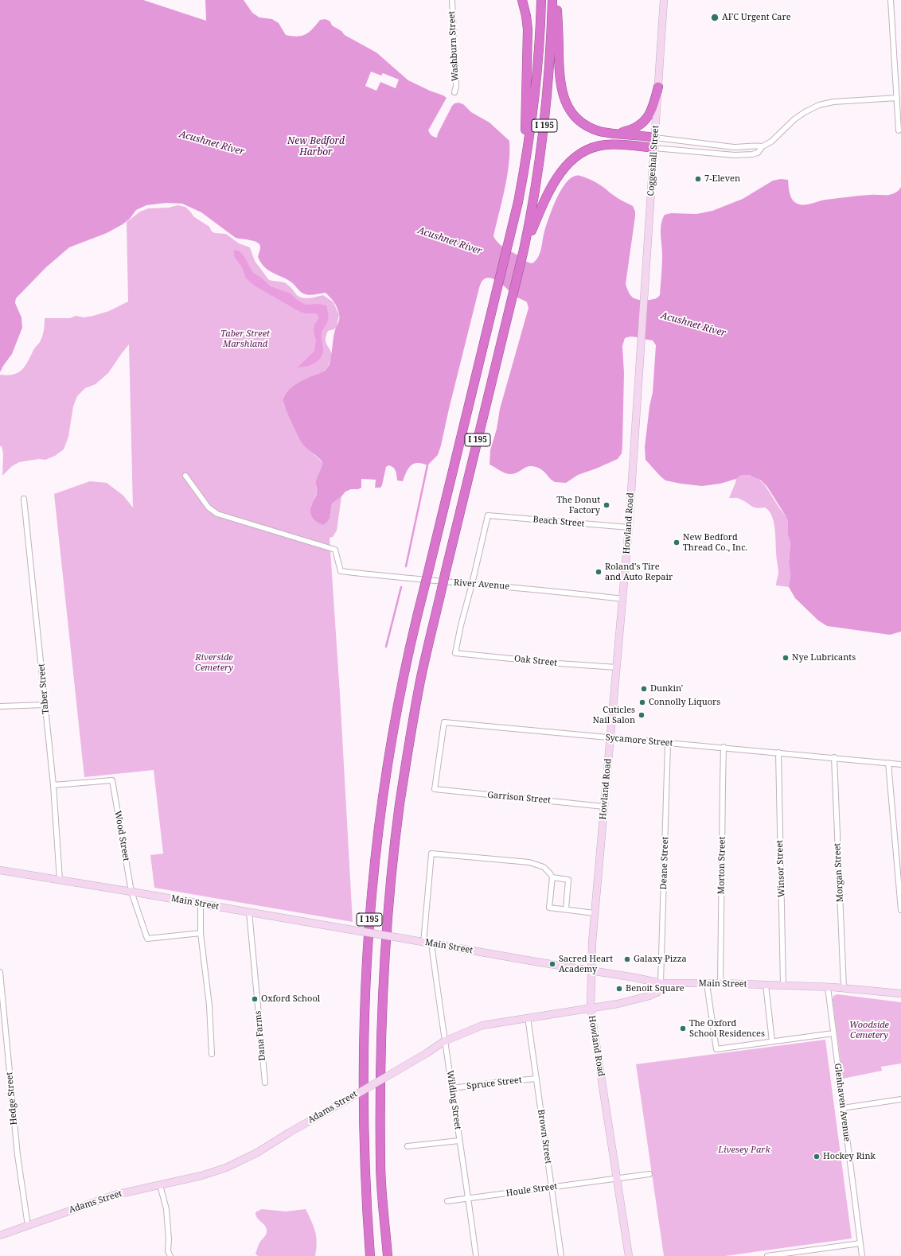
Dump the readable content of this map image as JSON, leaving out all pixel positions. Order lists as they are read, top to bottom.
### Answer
{
  "streets": {
    "highway": ["I 195"],
    "main road": [
      "Coggeshall Street",
      "Howland Road",
      "Main Street",
      "Adams Street"
    ],
    "street": [
      "Washburn Street",
      "Beach Street",
      "River Avenue",
      "Oak Street",
      "Taber Street",
      "Sycamore Street",
      "Garrison Street",
      "Wood Street",
      "Deane Street",
      "Morton Street",
      "Winsor Street",
      "Morgan Street",
      "Dana Farms",
      "Spruce Street",
      "Hedge Street",
      "Wilding Street",
      "Glenhaven Avenue",
      "Brown Street",
      "Houle Street"
    ]
  },
  "crossings": [
    ["Coggeshall Street", "Howland Road"],
    ["Beach Street", "Howland Road"],
    ["Beach Street", "River Avenue"],
    ["Beach Street", "Oak Street"],
    ["Howland Road", "River Avenue"],
    ["Howland Road", "Oak Street"],
    ["Howland Road", "Sycamore Street"],
    ["Howland Road", "Garrison Street"],
    ["Howland Road", "Main Street"],
    ["Howland Road", "Adams Street"],
    ["Howland Road", "Houle Street"],
    ["River Avenue", "Oak Street"],
    ["Taber Street", "Wood Street"],
    ["Taber Street", "Main Street"],
    ["Sycamore Street", "Garrison Street"],
    ["Sycamore Street", "Deane Street"],
    ["Sycamore Street", "Morton Street"],
    ["Sycamore Street", "Winsor Street"],
    ["Sycamore Street", "Morgan Street"],
    ["Wood Street", "Main Street"],
    ["Deane Street", "Main Street"],
    ["Deane Street", "Adams Street"],
    ["Morton Street", "Main Street"],
    ["Winsor Street", "Main Street"],
    ["Morgan Street", "Main Street"],
    ["Main Street", "Dana Farms"],
    ["Main Street", "Wilding Street"],
    ["Main Street", "Glenhaven Avenue"],
    ["Main Street", "Adams Street"],
    ["Spruce Street", "Wilding Street"],
    ["Spruce Street", "Brown Street"],
    ["Hedge Street", "Adams Street"],
    ["Wilding Street", "Adams Street"],
    ["Wilding Street", "Houle Street"],
    ["Adams Street", "Brown Street"],
    ["Brown Street", "Houle Street"]
  ],
  "water": ["New Bedford Harbor", "Acushnet River"],
  "parks": [
    "Taber Street Marshland",
    "Riverside Cemetery",
    "Woodside Cemetery",
    "Livesey Park"
  ],
  "places": [
    "AFC Urgent Care",
    "7-Eleven",
    "The Donut Factory",
    "New Bedford Thread Co., Inc.",
    "Roland's Tire and Auto Repair",
    "Nye Lubricants",
    "Dunkin'",
    "Connolly Liquors",
    "Cuticles Nail Salon",
    "Galaxy Pizza",
    "Sacred Heart Academy",
    "Benoit Square",
    "Oxford School",
    "The Oxford School Residences",
    "Hockey Rink"
  ]
}
